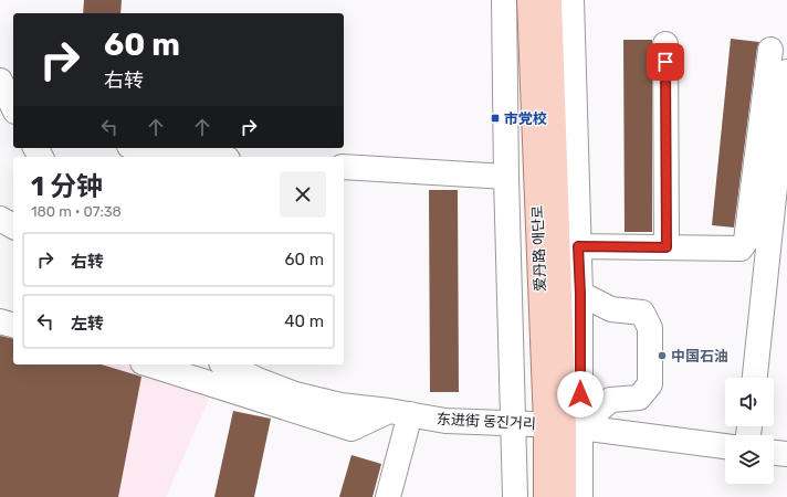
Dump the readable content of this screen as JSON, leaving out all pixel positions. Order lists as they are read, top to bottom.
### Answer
{
  "streets": {
    "main road": ["爱丹路 애단로"],
    "street": ["东进街 동진거리"]
  },
  "crossings": [
    ["爱丹路 애단로", "东进街 동진거리"]
  ],
  "places": {
    "transit": ["市党校"],
    "other": ["中国石油"]
  },
  "page": {
    "turn": ["60 m", "右转"],
    "heading": ["1 分钟", "180 m · 07:38"],
    "list": [
      {
        "name": "右转",
        "value": "60 m"
      },
      {
        "name": "左转",
        "value": "40 m"
      }
    ]
  }
}
